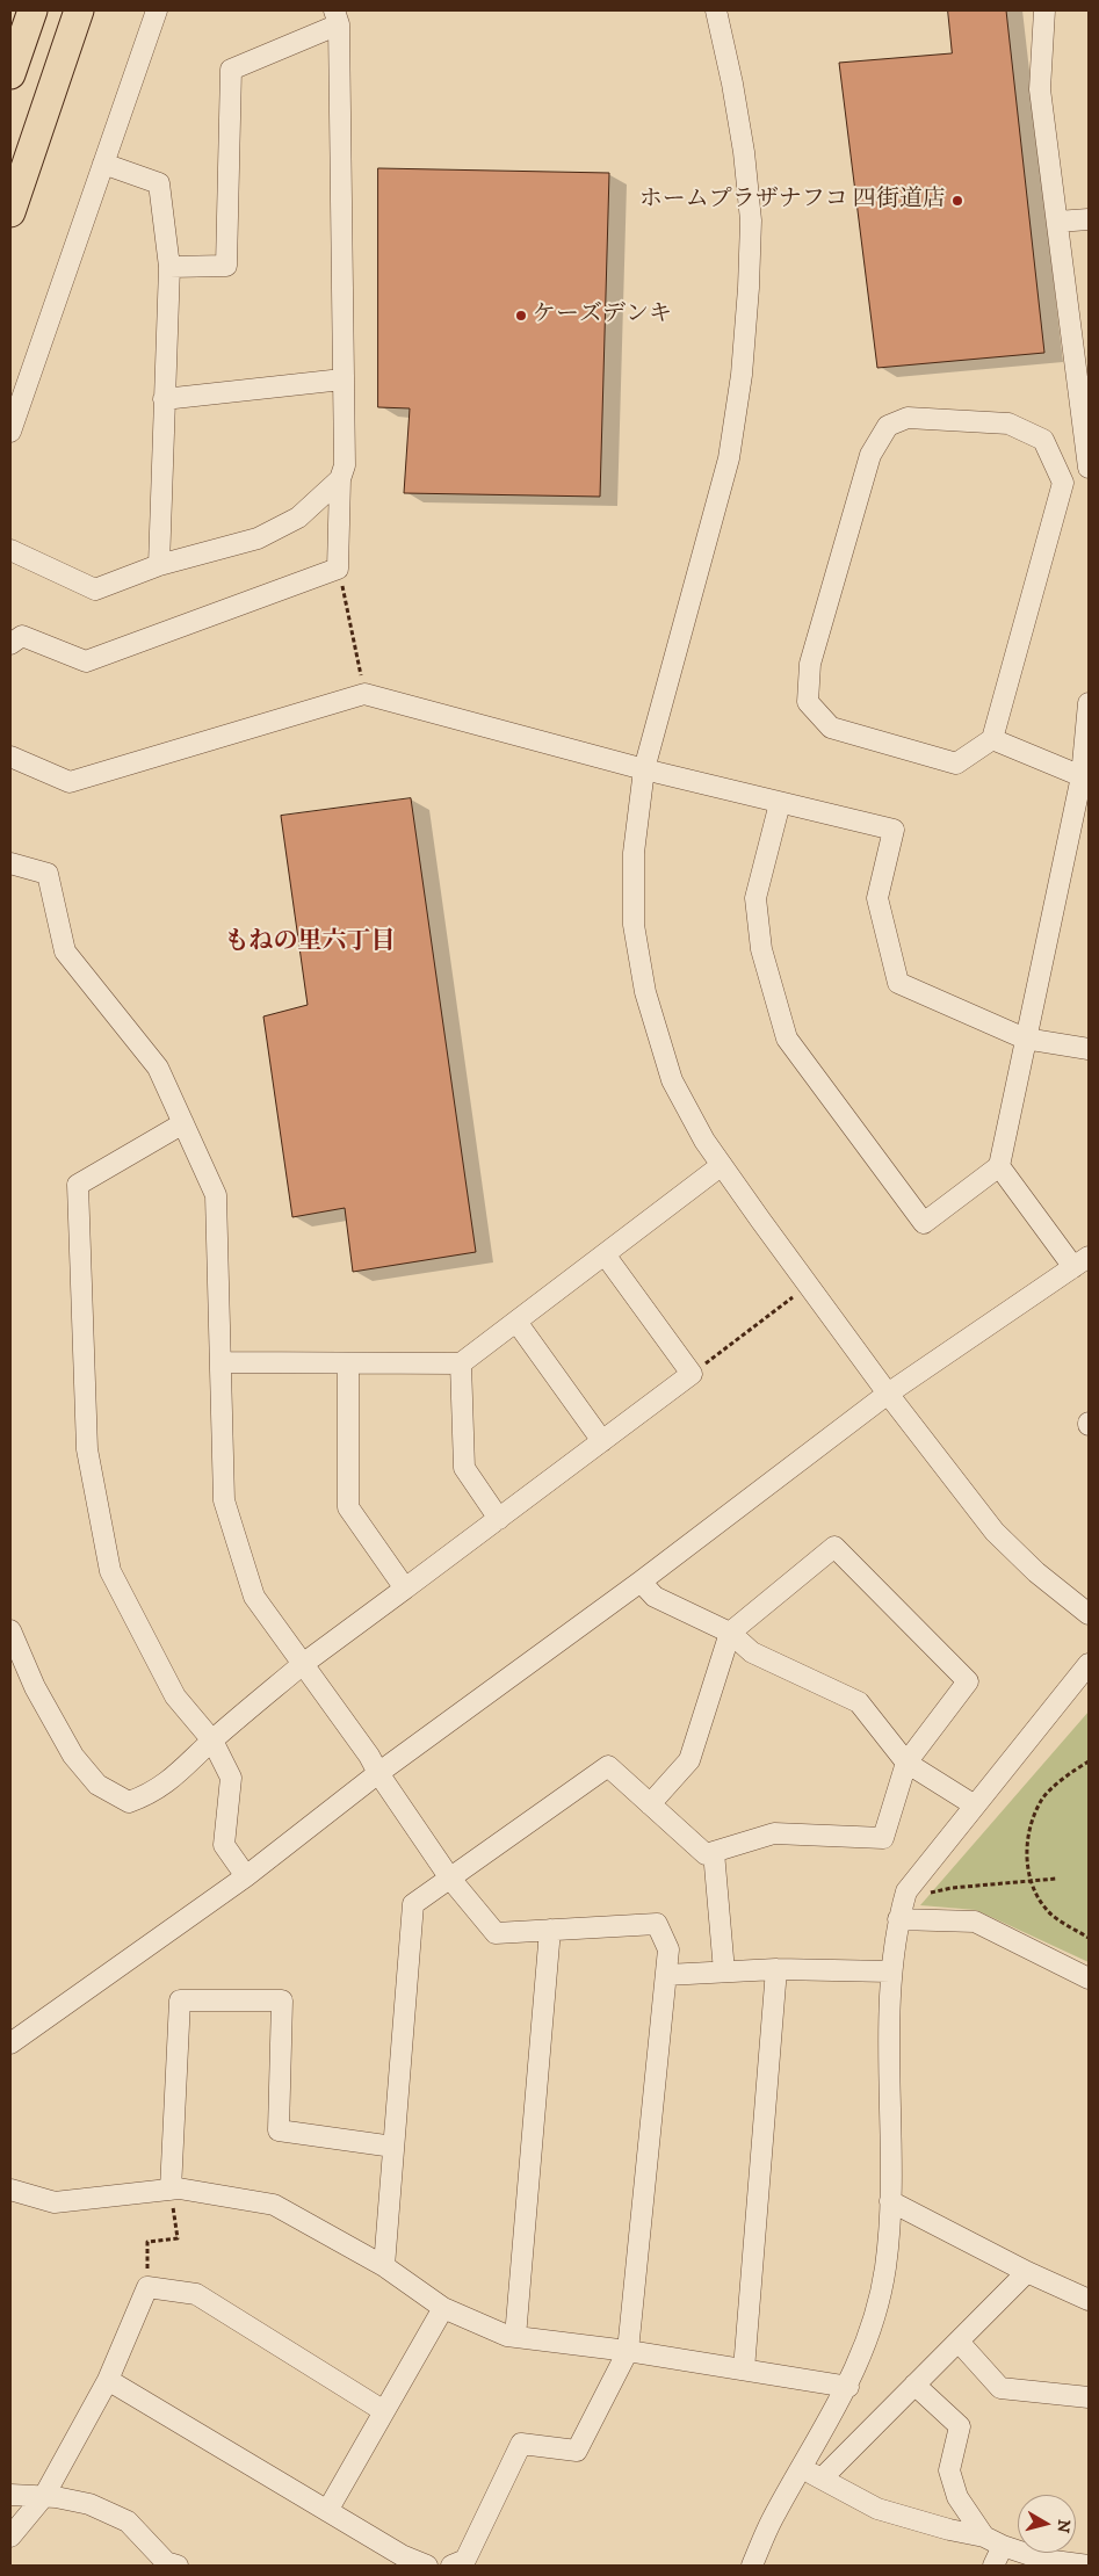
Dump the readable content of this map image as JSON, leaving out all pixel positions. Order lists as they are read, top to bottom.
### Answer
{
  "districts": ["もねの里六丁目"],
  "places": ["ホームプラザナフコ 四街道店", "ケーズデンキ"],
  "north": "right"
}
